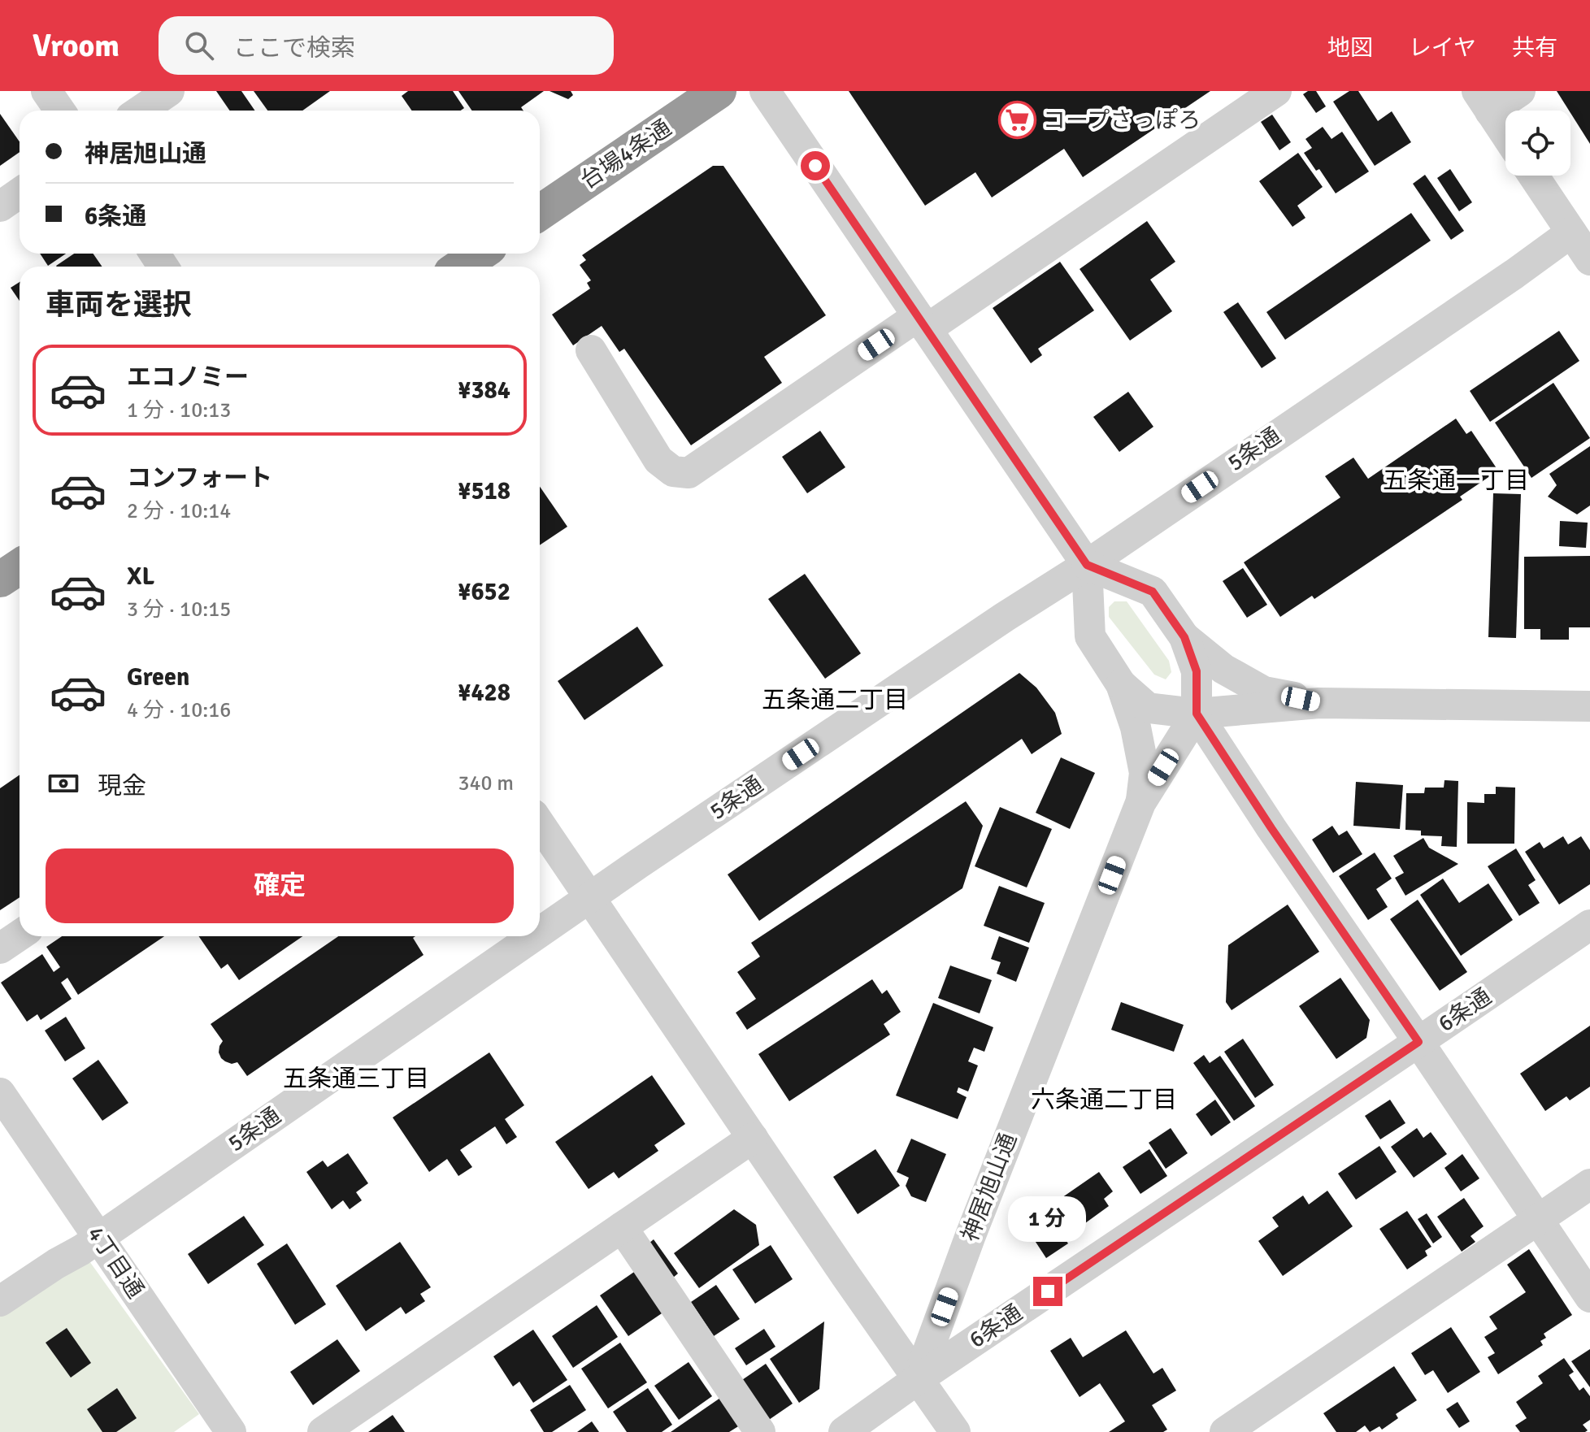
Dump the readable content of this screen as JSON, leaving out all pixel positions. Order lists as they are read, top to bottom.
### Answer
{
  "streets": {
    "highway": ["台場4条通"],
    "street": [
      "5条通",
      "6条通",
      "神居旭山通",
      "4丁目通"
    ]
  },
  "crossings": [
    ["5条通", "神居旭山通"],
    ["5条通", "4丁目通"],
    ["6条通", "神居旭山通"]
  ],
  "districts": [
    "五条通一丁目",
    "五条通二丁目",
    "五条通三丁目",
    "六条通二丁目"
  ],
  "places": {
    "supermarket": ["コープさっぽろ"]
  },
  "page": {
    "header": "Vroom",
    "search": "ここで検索",
    "nav": ["地図", "レイヤ", "共有"],
    "banner": ["神居旭山通", "6条通"],
    "heading": "車両を選択",
    "list": [
      {
        "name": "エコノミー",
        "note": "1 分 · 10:13",
        "value": "¥384"
      },
      {
        "name": "コンフォート",
        "note": "2 分 · 10:14",
        "value": "¥518"
      },
      {
        "name": "XL",
        "note": "3 分 · 10:15",
        "value": "¥652"
      },
      {
        "name": "Green",
        "note": "4 分 · 10:16",
        "value": "¥428"
      }
    ],
    "pay": ["現金", "340 m"],
    "buttons": "確定",
    "bubble": "1 分"
  }
}
